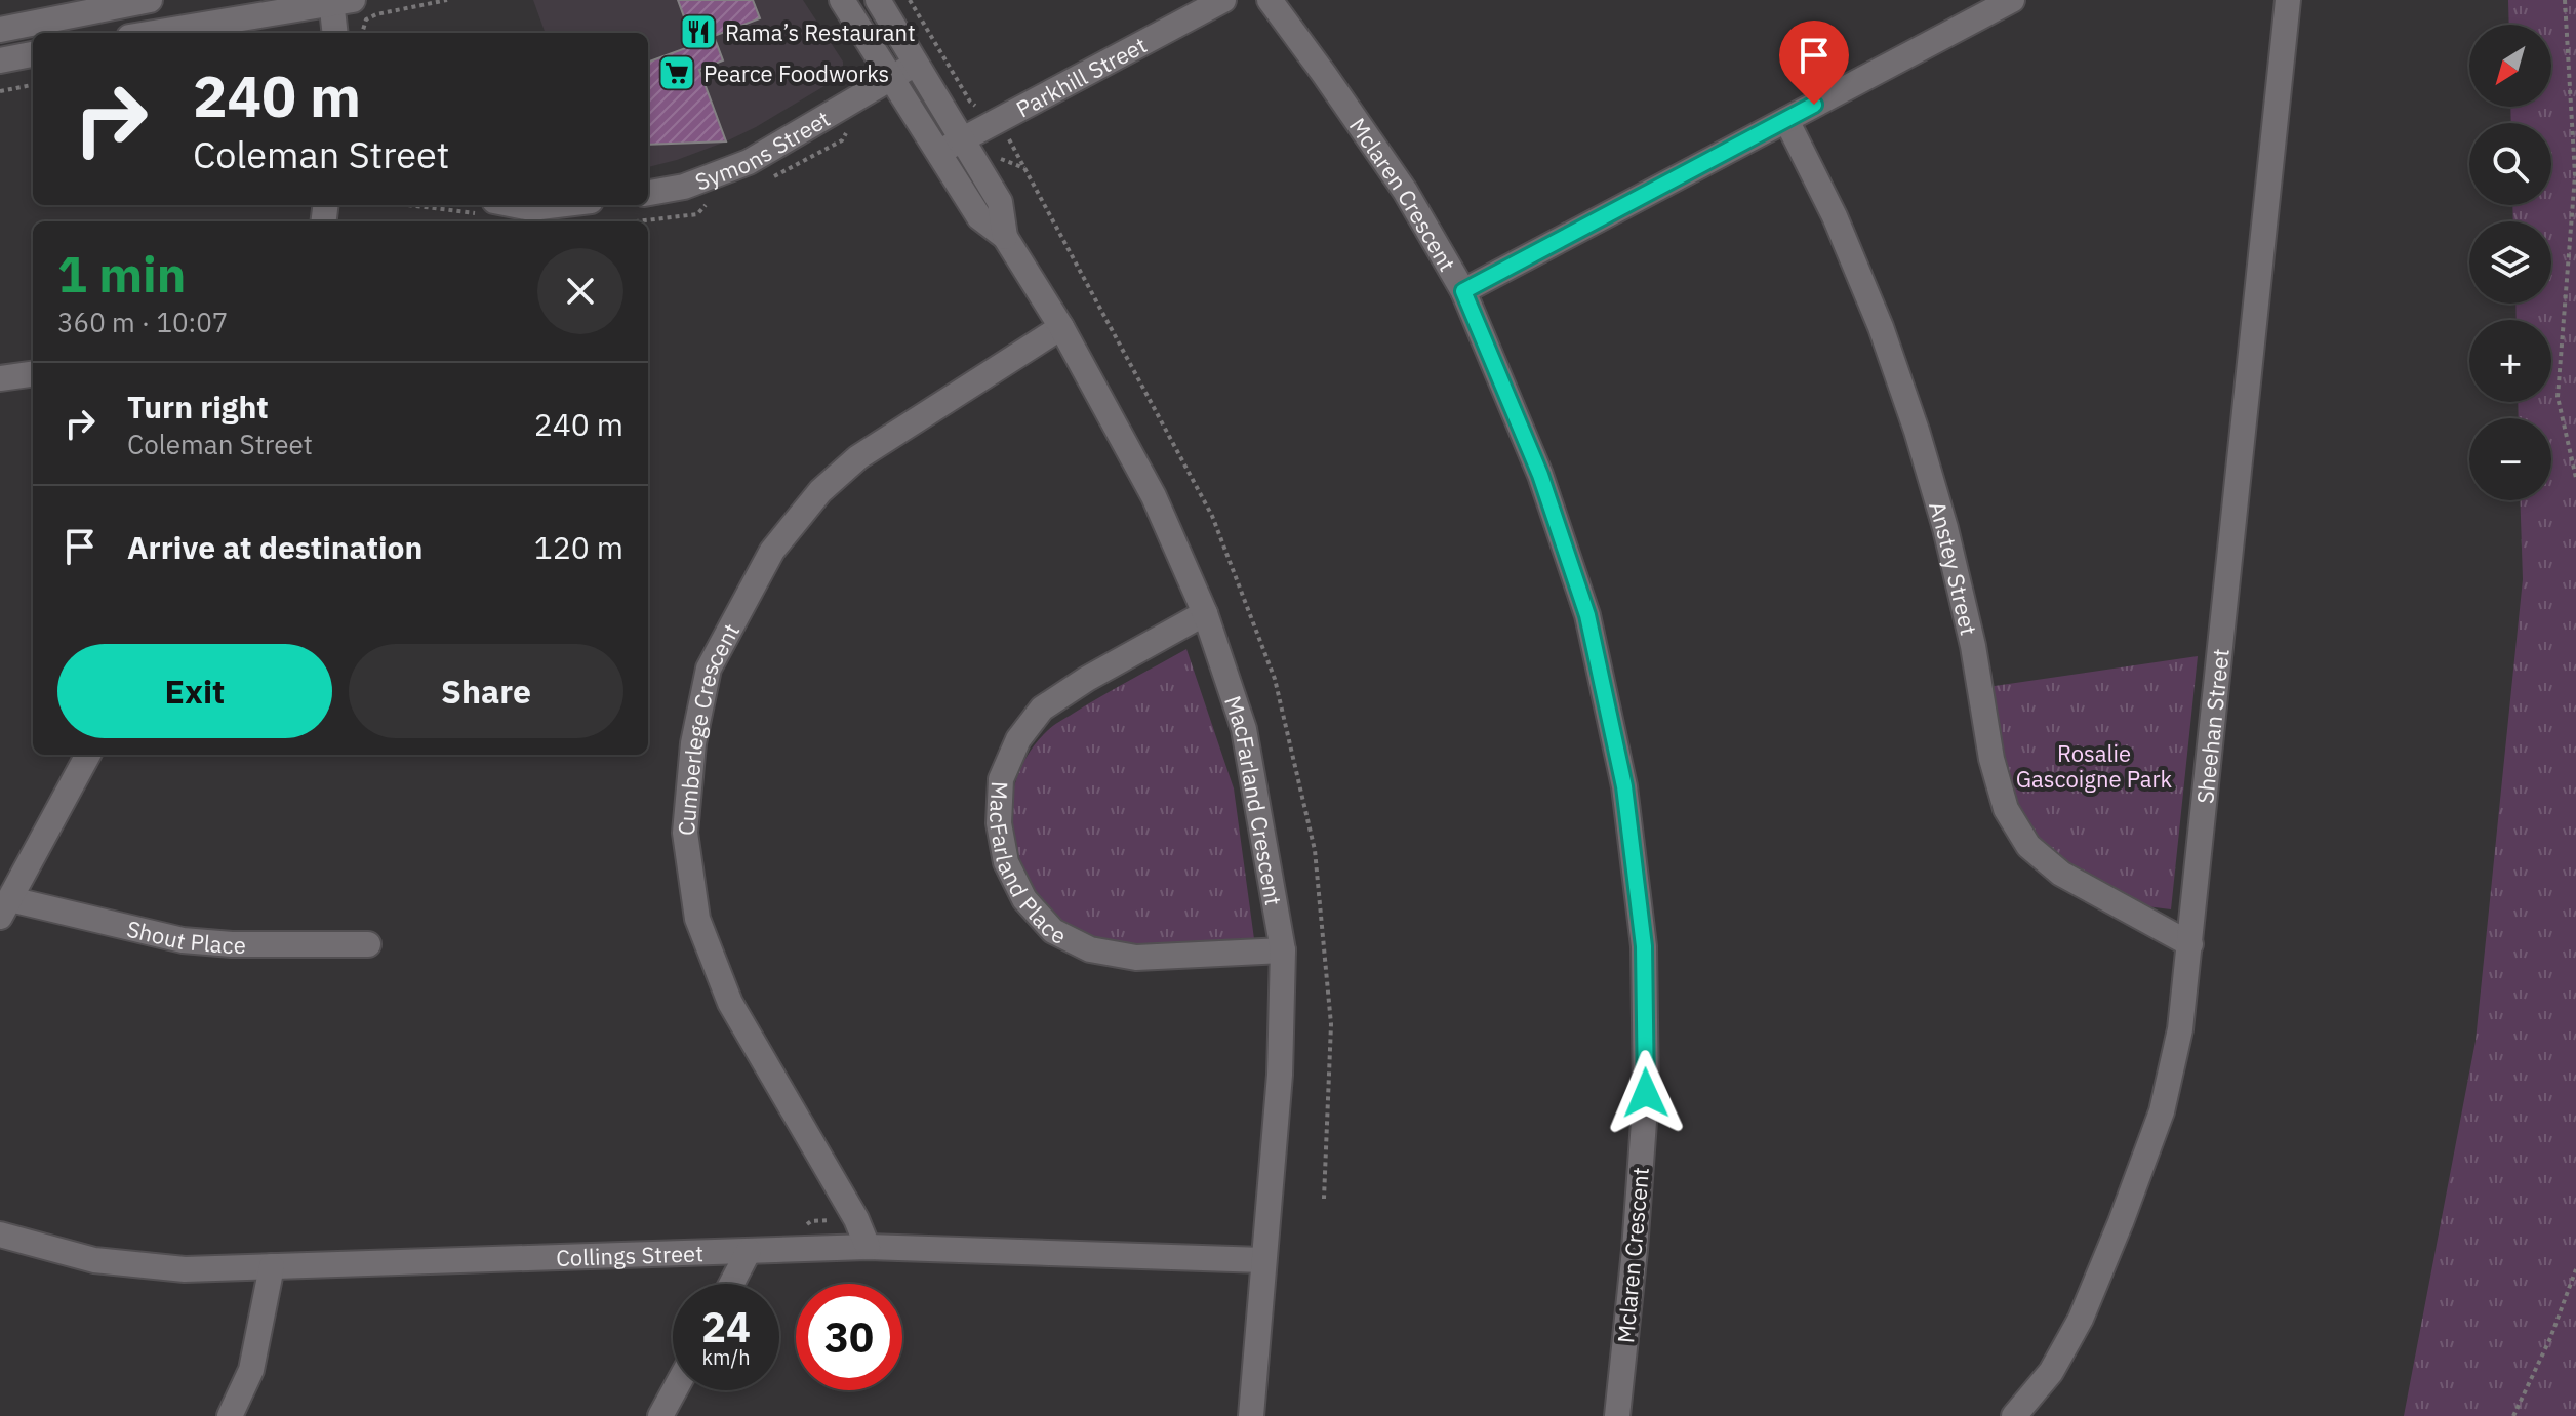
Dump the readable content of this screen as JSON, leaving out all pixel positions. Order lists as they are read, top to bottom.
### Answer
{
  "streets": {
    "street": [
      "Parkhill Street",
      "Symons Street",
      "Mclaren Crescent",
      "Anstey Street",
      "Sheehan Street",
      "Cumberlege Crescent",
      "MacFarland Crescent",
      "MacFarland Place",
      "Shout Place",
      "Collings Street"
    ]
  },
  "crossings": [
    ["Parkhill Street", "MacFarland Crescent"],
    ["Symons Street", "MacFarland Crescent"],
    ["Anstey Street", "Sheehan Street"],
    ["Cumberlege Crescent", "MacFarland Crescent"],
    ["Cumberlege Crescent", "Collings Street"],
    ["MacFarland Crescent", "MacFarland Place"],
    ["MacFarland Crescent", "Collings Street"]
  ],
  "parks": ["Rosalie Gascoigne Park"],
  "places": {
    "restaurant": ["Rama’s Restaurant"],
    "supermarket": ["Pearce Foodworks"]
  },
  "north": "bottom left",
  "page": {
    "map_buttons": ["+", "−"],
    "turn": ["240 m", "Coleman Street"],
    "heading": ["1 min", "360 m · 10:07"],
    "list": [
      {
        "name": "Turn right",
        "note": "Coleman Street",
        "value": "240 m"
      },
      {
        "name": "Arrive at destination",
        "value": "120 m"
      }
    ],
    "buttons": ["Exit", "Share"],
    "speed": "24 km/h",
    "limit": "30"
  }
}
